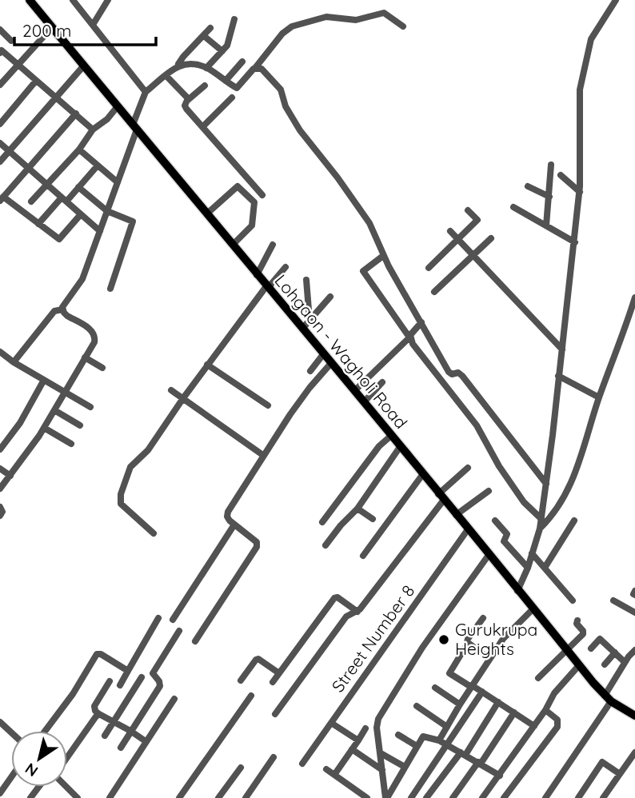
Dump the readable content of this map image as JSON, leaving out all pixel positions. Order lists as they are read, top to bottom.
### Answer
{
  "streets": {
    "main road": ["Lohgaon - Wagholi Road"],
    "street": ["Street Number 8"]
  },
  "crossings": [
    ["Lohgaon - Wagholi Road", "Street Number 8"]
  ],
  "places": ["Gurukrupa Heights"],
  "scale_bar": "200 m",
  "north": "bottom left"
}
